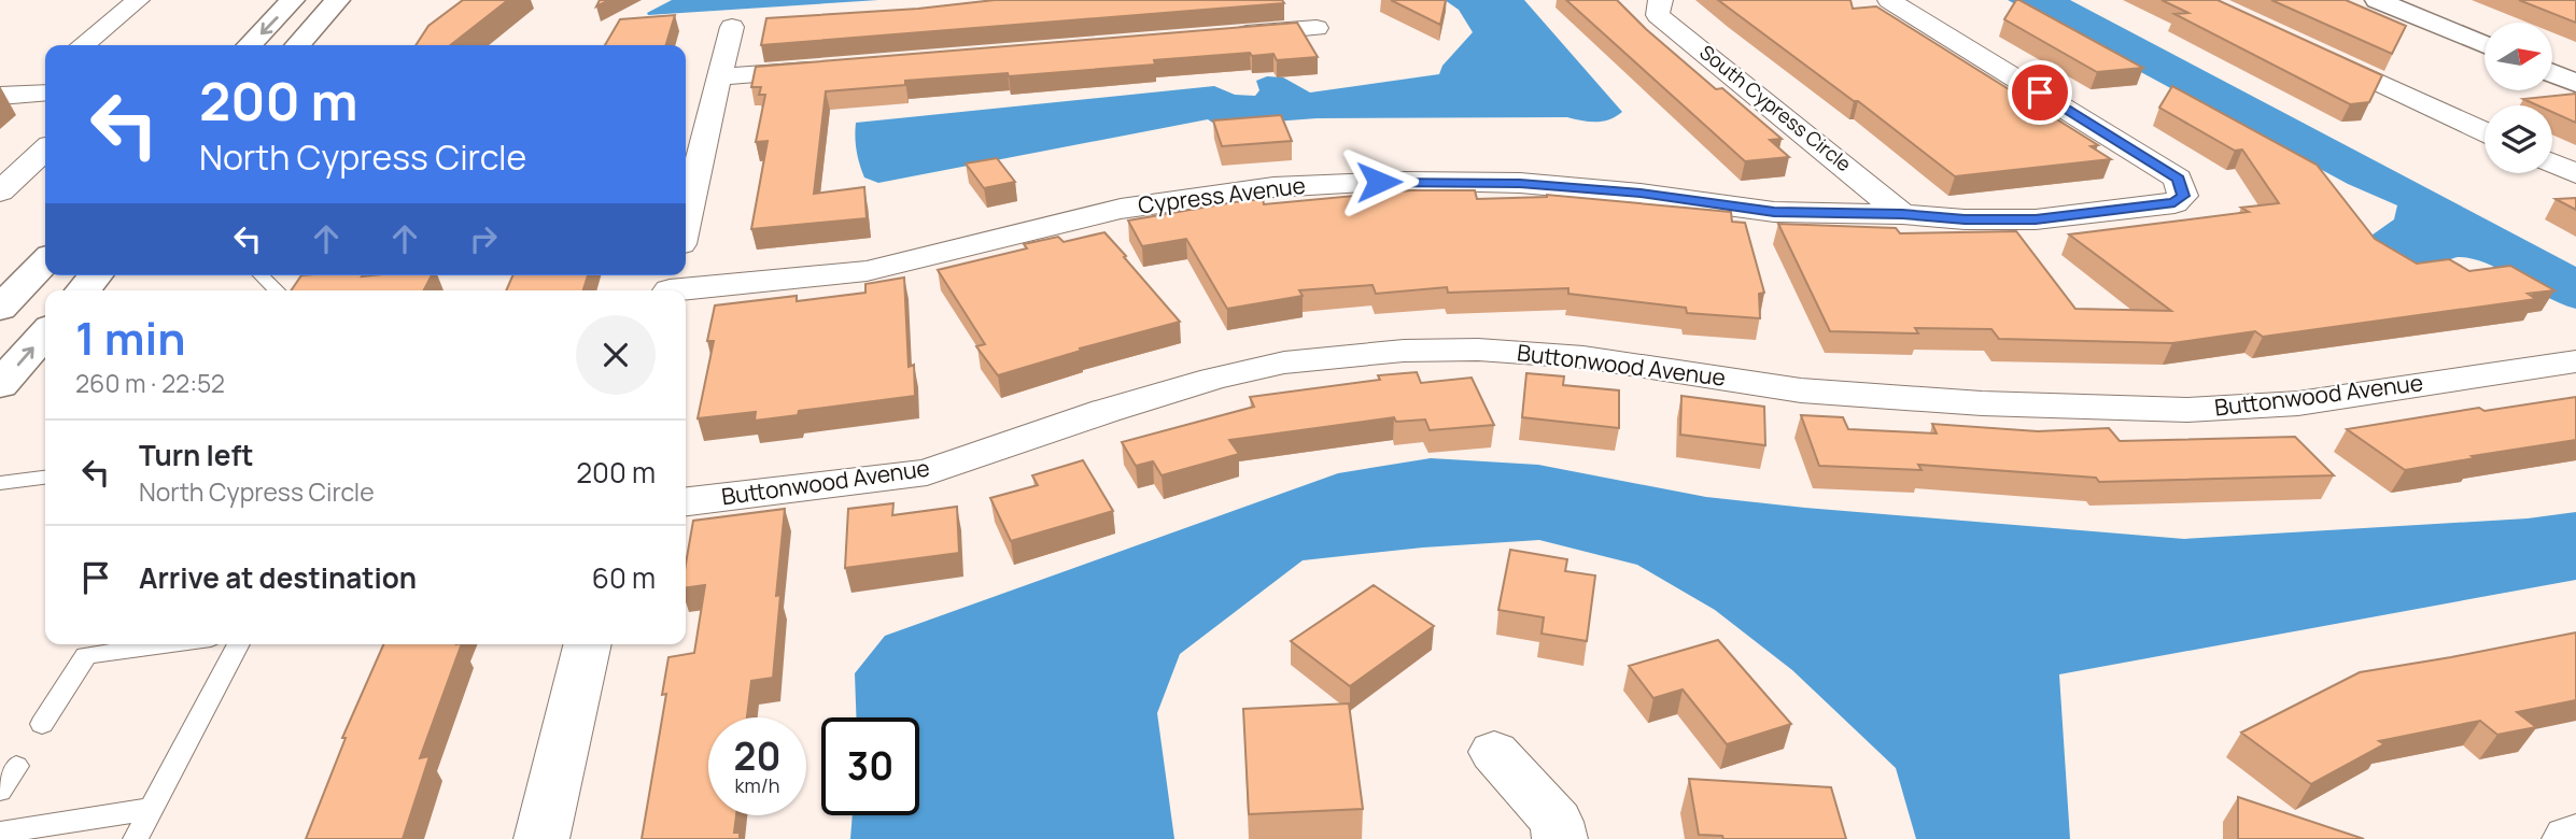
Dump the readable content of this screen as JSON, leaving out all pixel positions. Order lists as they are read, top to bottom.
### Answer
{
  "streets": {
    "street": ["South Cypress Circle", "Cypress Avenue", "Buttonwood Avenue"]
  },
  "crossings": [
    ["South Cypress Circle", "Cypress Avenue"]
  ],
  "north": "right",
  "page": {
    "turn": ["200 m", "North Cypress Circle"],
    "heading": ["1 min", "260 m · 22:52"],
    "list": [
      {
        "name": "Turn left",
        "note": "North Cypress Circle",
        "value": "200 m"
      },
      {
        "name": "Arrive at destination",
        "value": "60 m"
      }
    ],
    "speed": "20 km/h",
    "limit": "30"
  }
}
